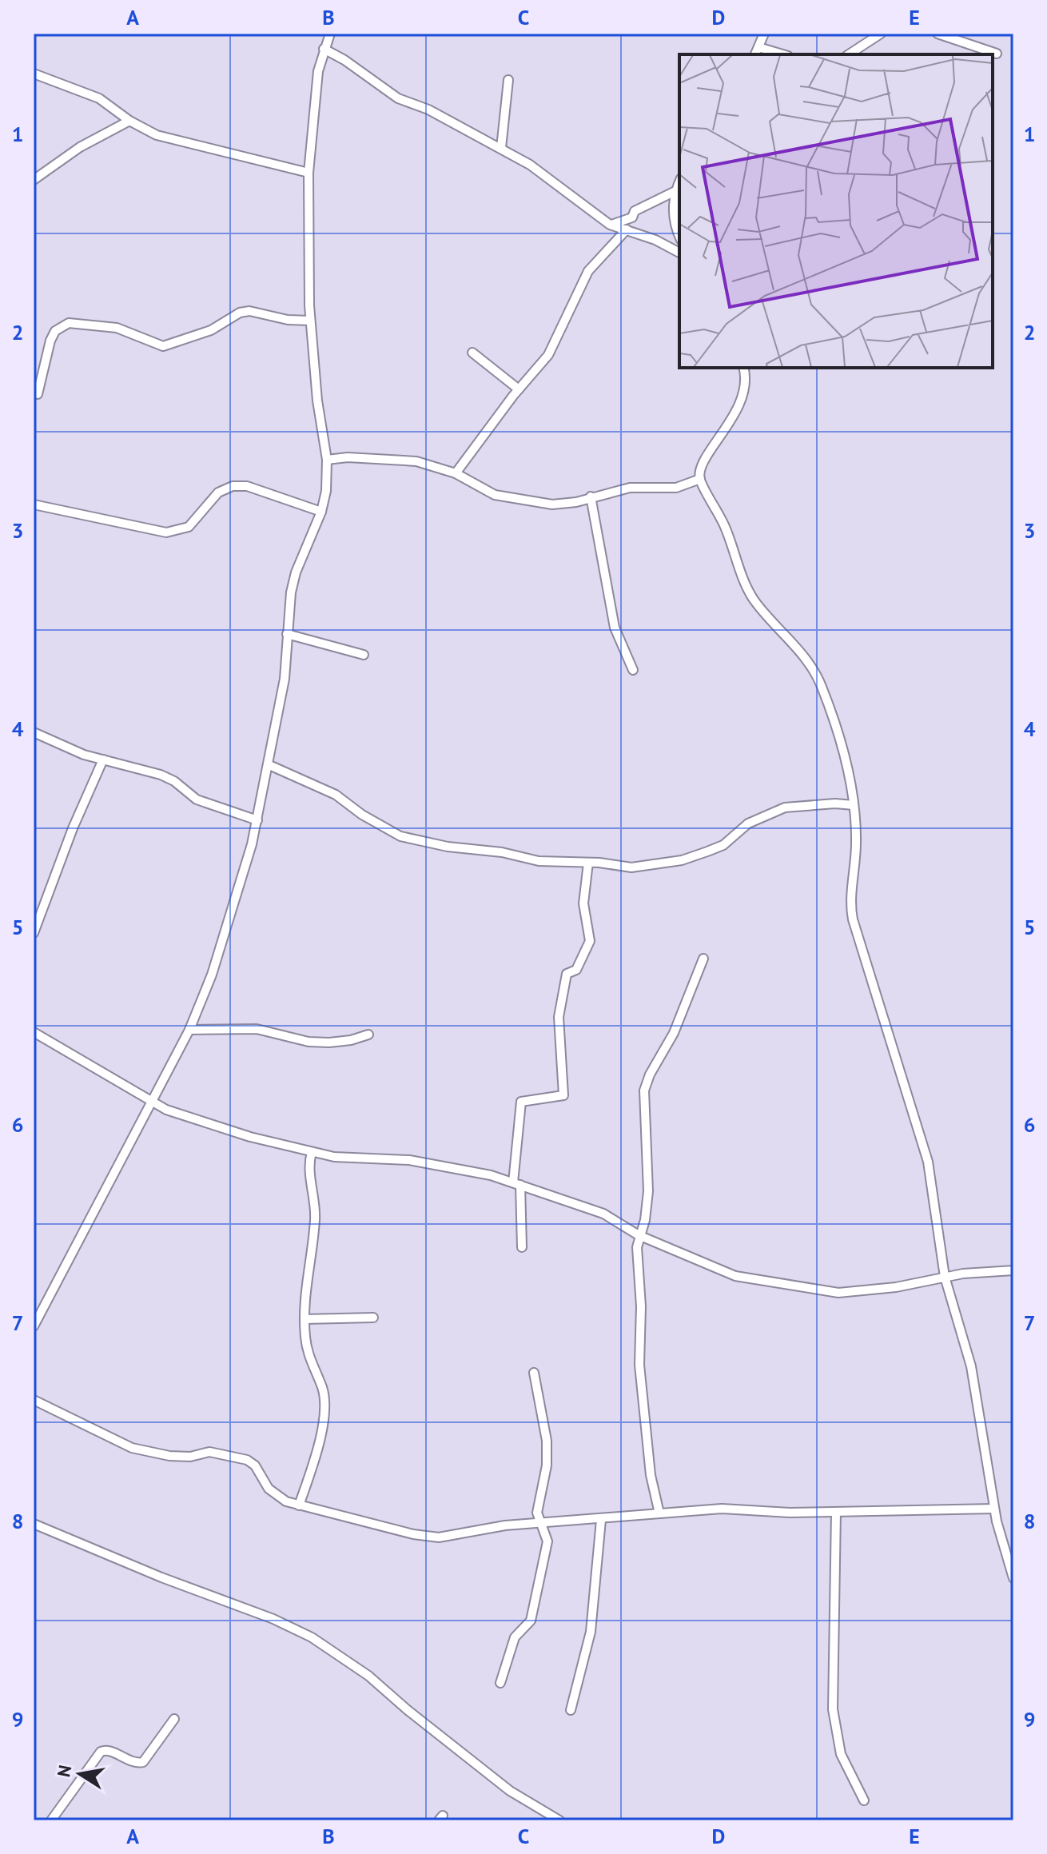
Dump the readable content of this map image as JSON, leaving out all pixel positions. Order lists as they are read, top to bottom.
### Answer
{
  "north": "left",
  "grid": {
    "columns": [
      "A",
      "B",
      "C",
      "D",
      "E"
    ],
    "rows": [
      "1",
      "2",
      "3",
      "4",
      "5",
      "6",
      "7",
      "8",
      "9"
    ]
  }
}
